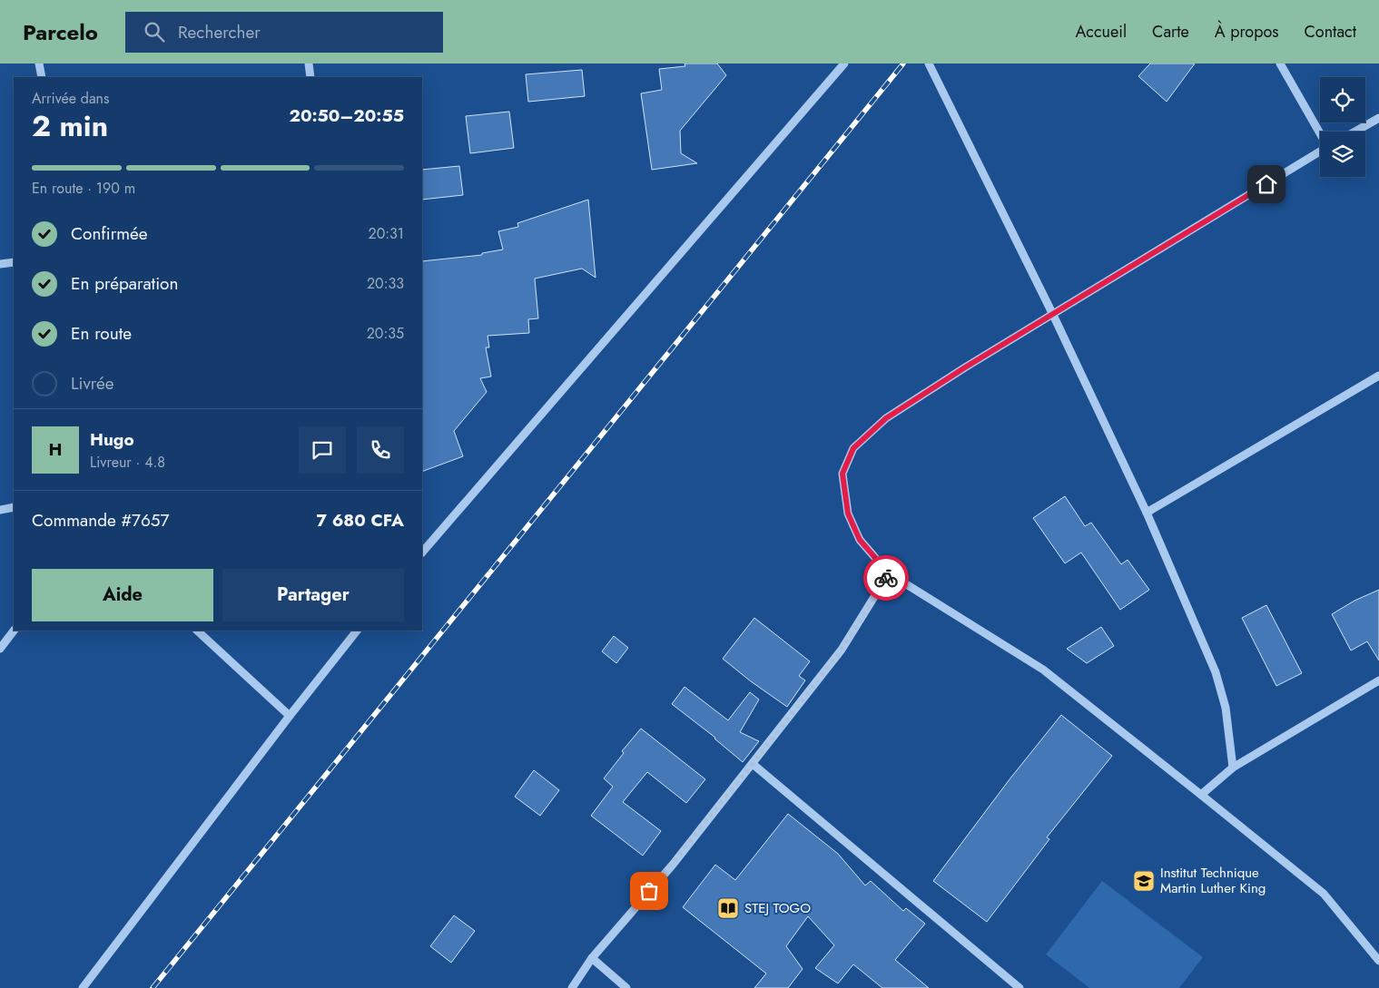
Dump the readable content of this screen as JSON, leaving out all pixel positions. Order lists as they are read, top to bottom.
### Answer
{
  "places": {
    "school or university": ["Institut Technique Martin Luther King"],
    "library": ["STEJ TOGO"]
  },
  "page": {
    "header": "Parcelo",
    "search": "Rechercher",
    "nav": [
      "Accueil",
      "Carte",
      "À propos",
      "Contact"
    ],
    "heading": ["2 min", "Arrivée dans", "20:50–20:55"],
    "panel": [
      "Hugo",
      "Livreur · 4.8",
      "Commande #7657",
      "7 680 CFA"
    ],
    "bar": "En route · 190 m",
    "list": [
      ["Confirmée", "20:31"],
      ["En préparation", "20:33"],
      ["En route", "20:35"],
      "Livrée"
    ],
    "round": "H",
    "buttons": ["Aide", "Partager"]
  }
}
